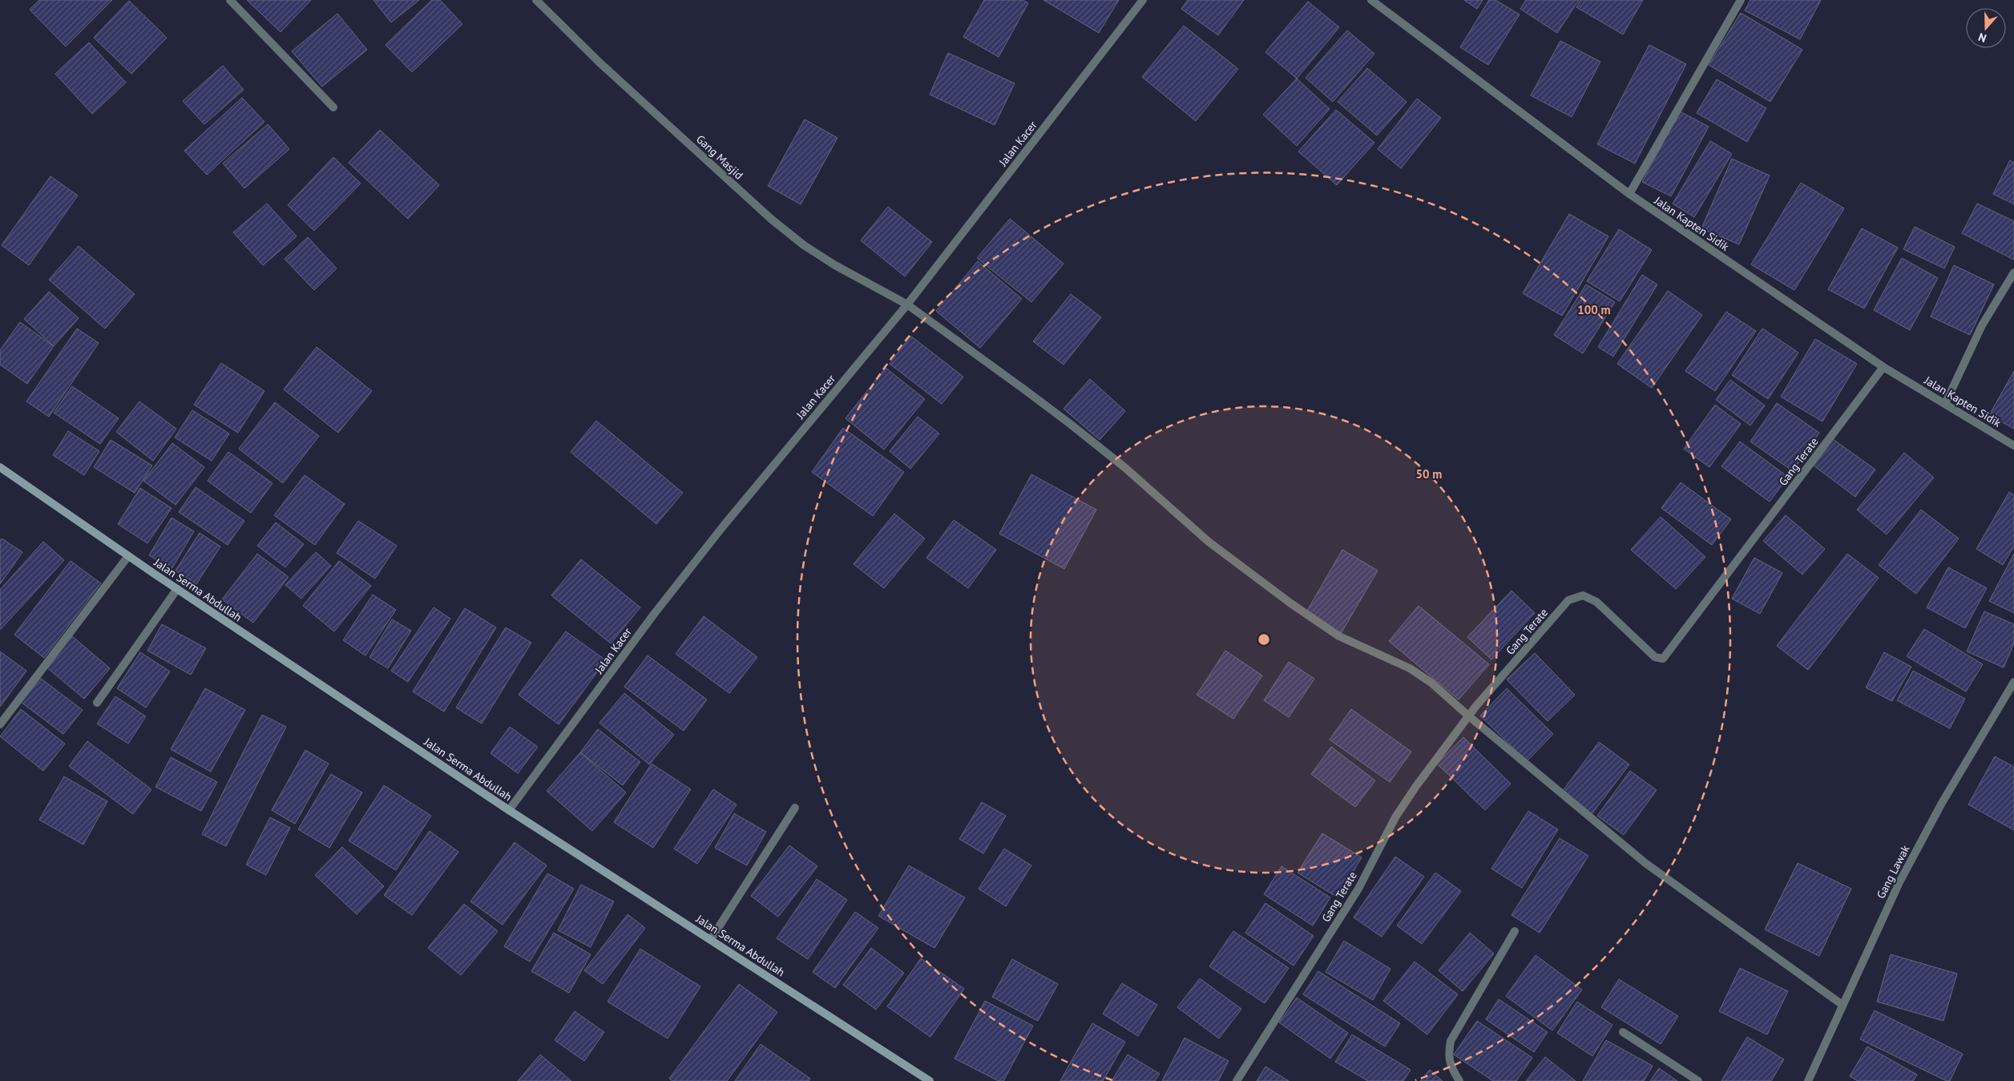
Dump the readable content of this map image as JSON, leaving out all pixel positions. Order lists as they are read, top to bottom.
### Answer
{
  "streets": {
    "main road": ["Jalan Serma Abdullah"],
    "street": [
      "Jalan Kacer",
      "Gang Masjid",
      "Jalan Kapten Sidik",
      "Gang Terate",
      "Gang Lawak"
    ]
  },
  "crossings": [
    ["Jalan Kacer", "Gang Masjid"],
    ["Jalan Kacer", "Jalan Serma Abdullah"],
    ["Gang Masjid", "Gang Terate"],
    ["Gang Masjid", "Gang Lawak"],
    ["Jalan Kapten Sidik", "Gang Terate"]
  ],
  "north": "bottom",
  "rings": ["100 m", "50 m"]
}
